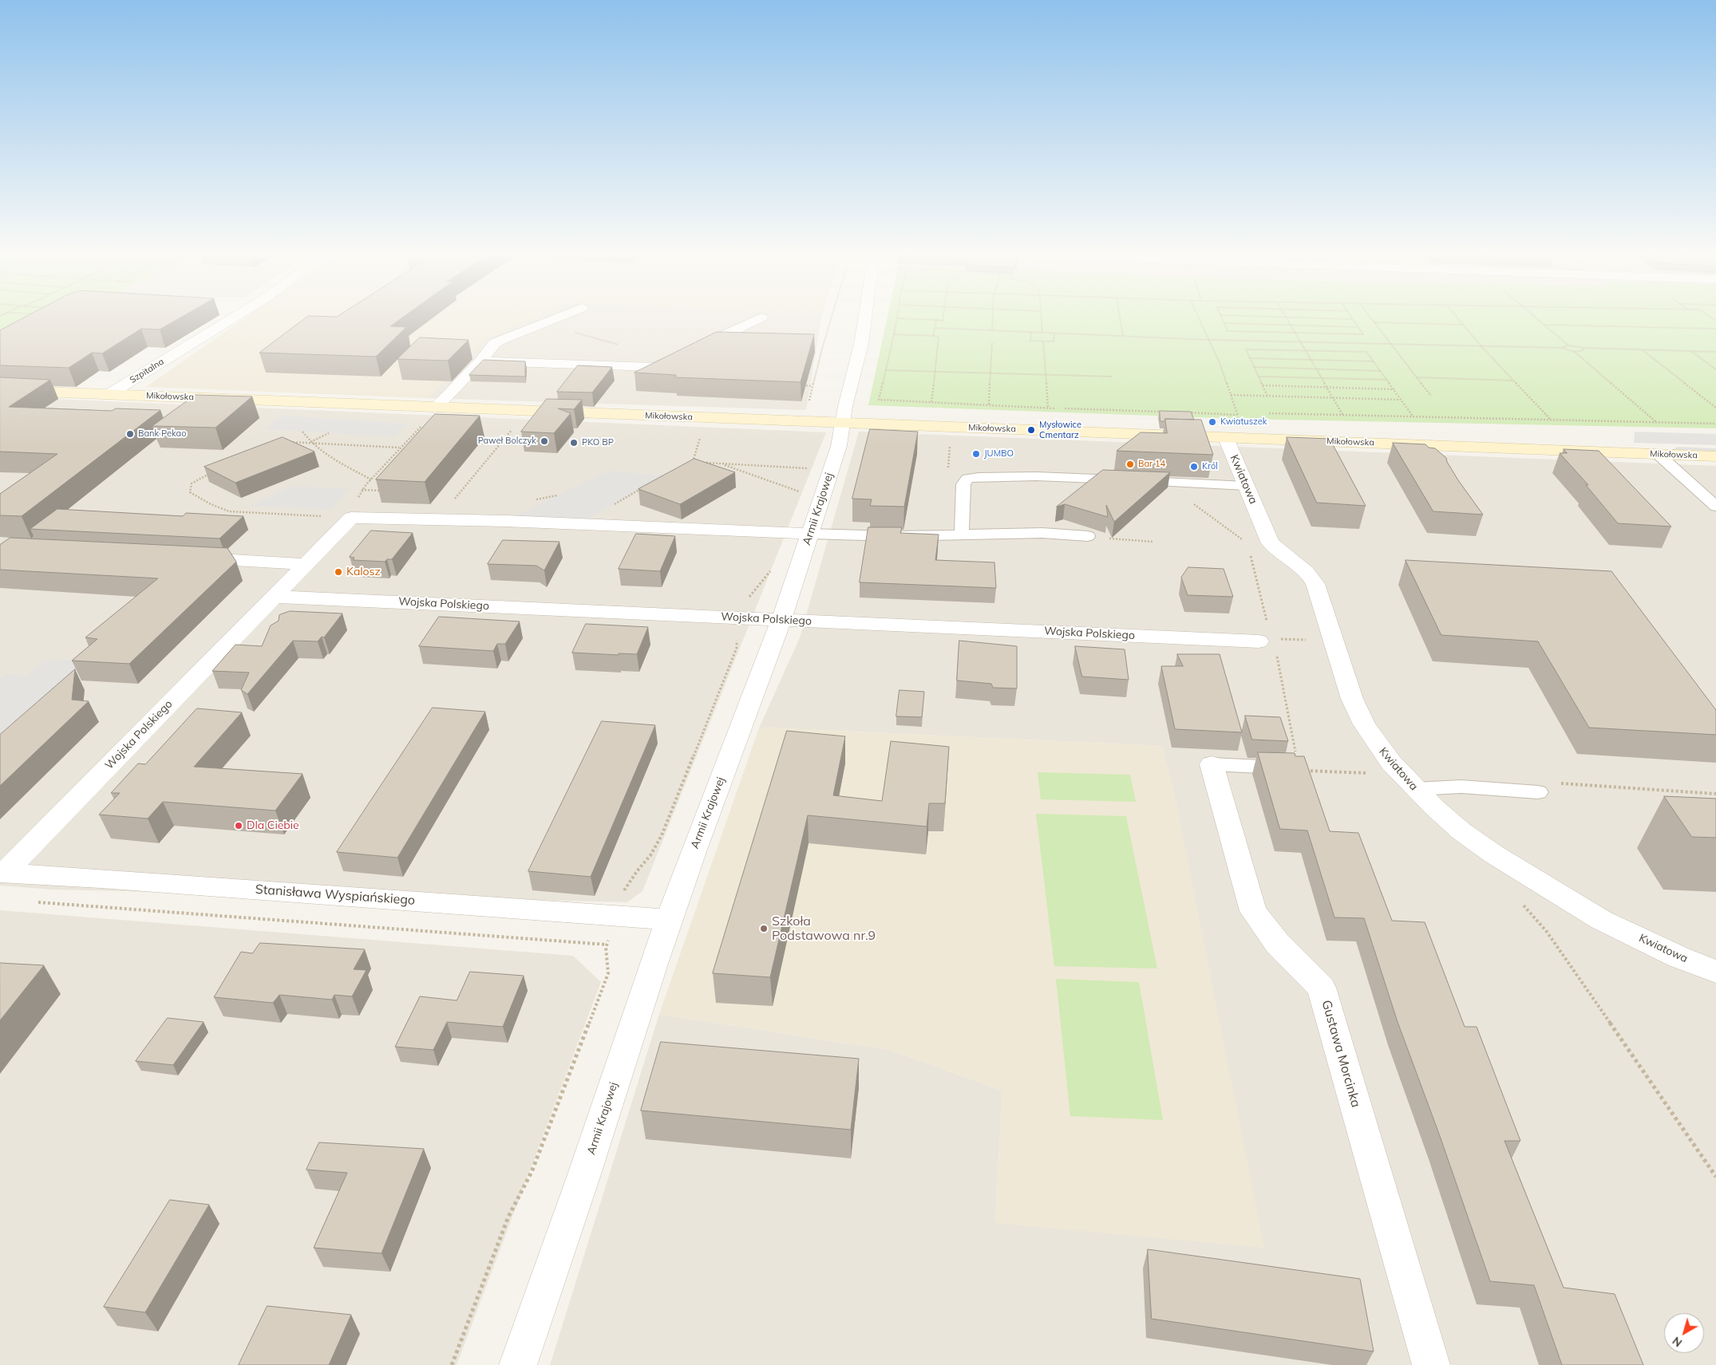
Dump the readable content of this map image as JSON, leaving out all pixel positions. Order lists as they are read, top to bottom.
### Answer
{
  "streets": {
    "street": [
      "Szpitalna",
      "Mikołowska",
      "Kwiatowa",
      "Armii Krajowej",
      "Wojska Polskiego",
      "Stanisława Wyspiańskiego",
      "Gustawa Morcinka"
    ]
  },
  "crossings": [
    ["Szpitalna", "Mikołowska"],
    ["Mikołowska", "Kwiatowa"],
    ["Mikołowska", "Armii Krajowej"],
    ["Armii Krajowej", "Wojska Polskiego"],
    ["Armii Krajowej", "Stanisława Wyspiańskiego"],
    ["Wojska Polskiego", "Stanisława Wyspiańskiego"]
  ],
  "places": [
    "Kwiatuszek",
    "Mysłowice Cmentarz",
    "Bank Pekao",
    "Paweł Bolczyk",
    "PKO BP",
    "JUMBO",
    "Bar 14",
    "Król",
    "Kalosz",
    "Dla Ciebie",
    "Szkoła Podstawowa nr.9"
  ],
  "north": "bottom left"
}
